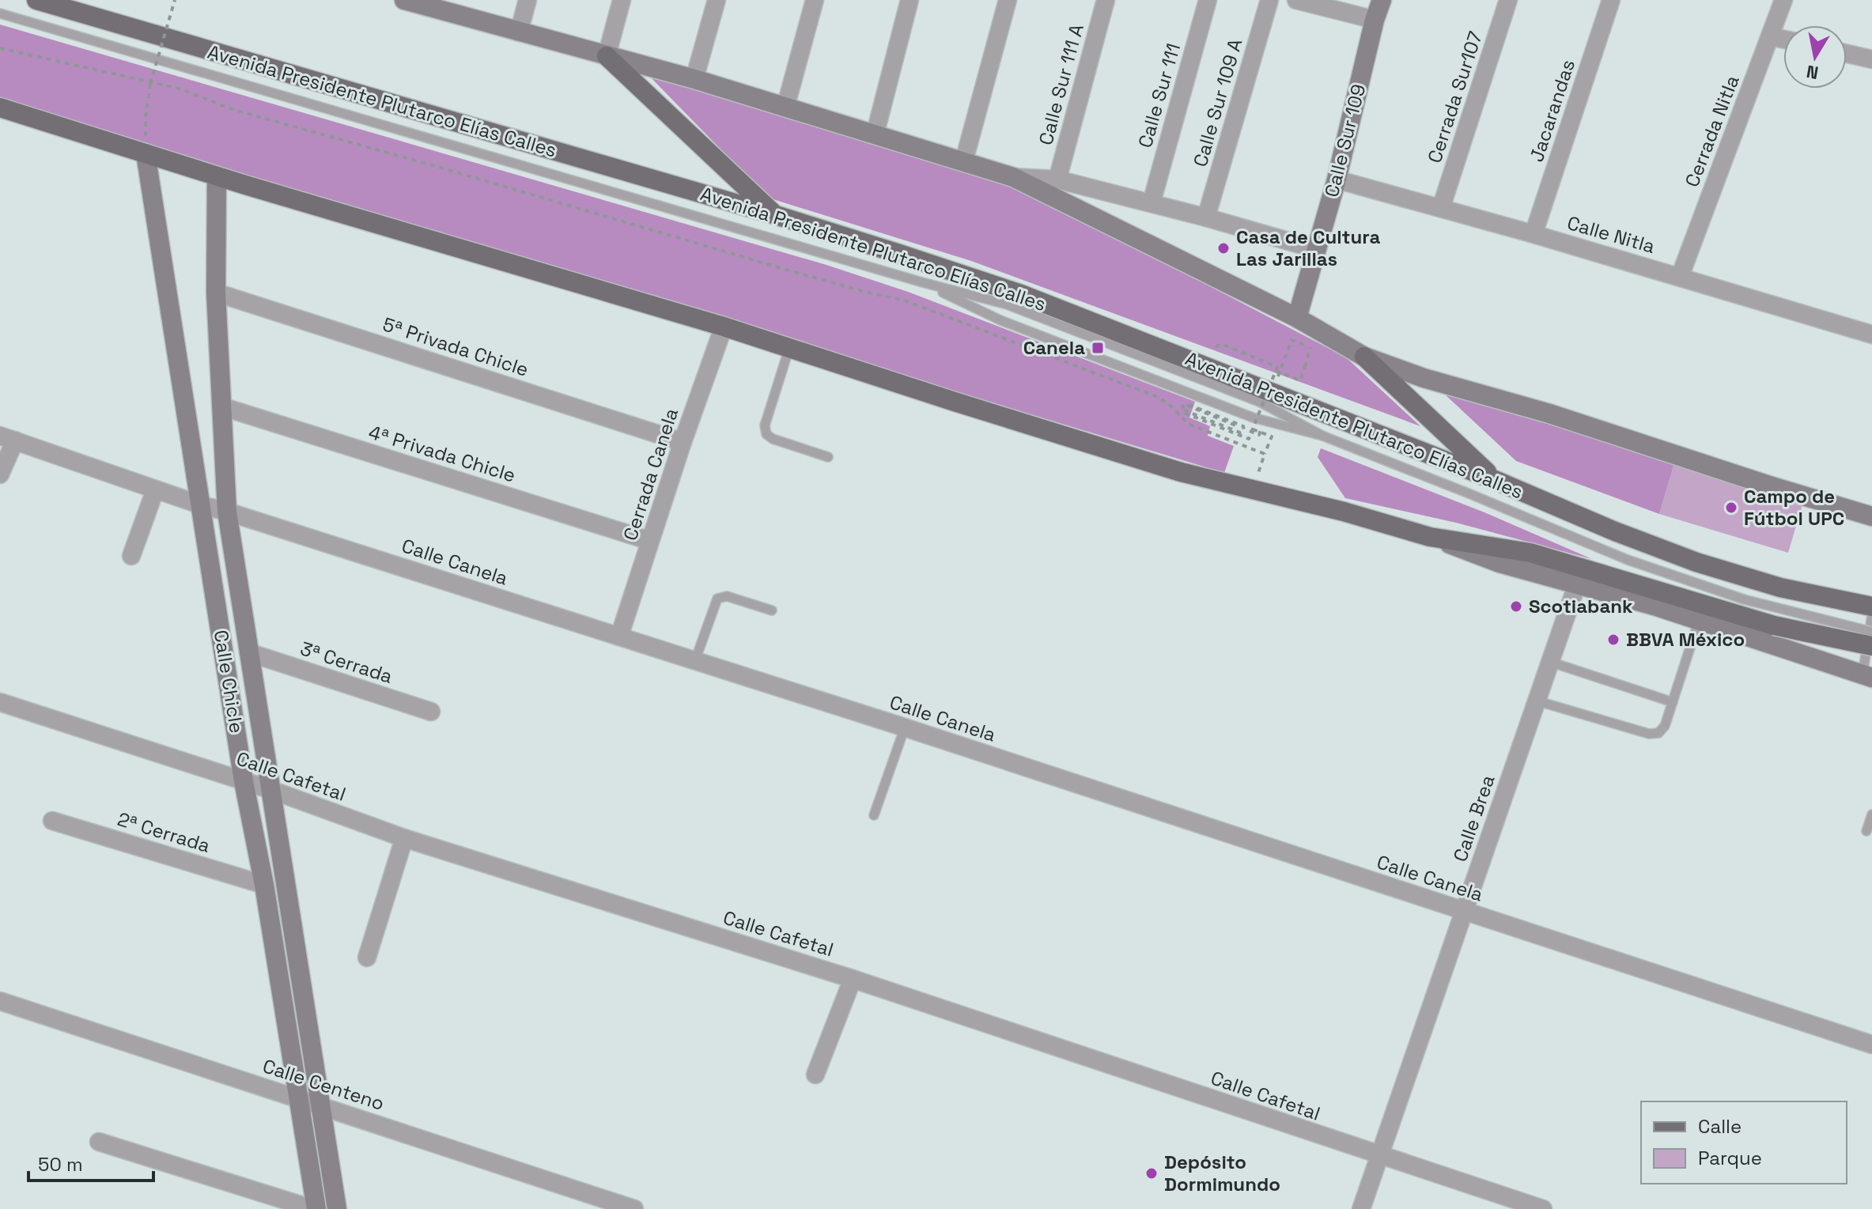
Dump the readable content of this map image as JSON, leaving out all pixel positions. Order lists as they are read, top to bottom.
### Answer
{
  "streets": {
    "main road": ["Avenida Presidente Plutarco Elías Calles"],
    "street": [
      "Calle Sur 111 A",
      "Calle Sur 111",
      "Cerrada Sur107",
      "Calle Sur 109 A",
      "Jacarandas",
      "Cerrada Nitla",
      "Calle Sur 109",
      "Calle Nitla",
      "5ª Privada Chicle",
      "4ª Privada Chicle",
      "Cerrada Canela",
      "Calle Canela",
      "3ª Cerrada",
      "Calle Chicle",
      "Calle Cafetal",
      "Calle Brea",
      "2ª Cerrada",
      "Calle Centeno"
    ]
  },
  "crossings": [
    ["Cerrada Sur107", "Calle Nitla"],
    ["Jacarandas", "Calle Nitla"],
    ["Cerrada Nitla", "Calle Nitla"],
    ["Calle Sur 109", "Calle Nitla"],
    ["5ª Privada Chicle", "Cerrada Canela"],
    ["5ª Privada Chicle", "Calle Chicle"],
    ["4ª Privada Chicle", "Cerrada Canela"],
    ["4ª Privada Chicle", "Calle Chicle"],
    ["Cerrada Canela", "Calle Canela"],
    ["Calle Canela", "Calle Chicle"],
    ["Calle Canela", "Calle Brea"],
    ["3ª Cerrada", "Calle Chicle"],
    ["Calle Chicle", "Calle Cafetal"],
    ["Calle Chicle", "2ª Cerrada"],
    ["Calle Chicle", "Calle Centeno"],
    ["Calle Cafetal", "Calle Brea"]
  ],
  "places": {
    "other": [
      "Casa de Cultura Las Jarillas",
      "Campo de Fútbol UPC",
      "Scotiabank",
      "BBVA México",
      "Depósito Dormimundo"
    ],
    "transit": ["Canela"]
  },
  "legend": ["Calle", "Parque"],
  "scale_bar": "50 m",
  "north": "bottom"
}
